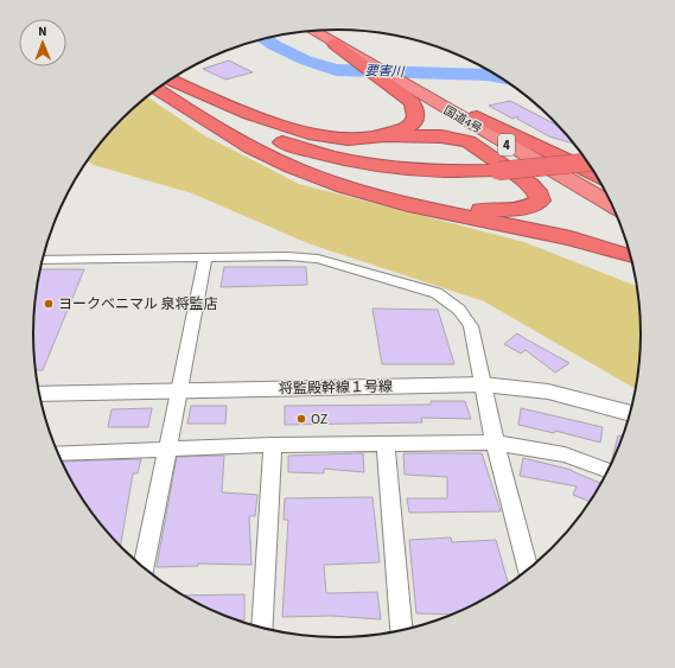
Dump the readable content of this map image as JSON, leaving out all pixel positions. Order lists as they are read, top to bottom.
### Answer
{
  "streets": {
    "highway": ["国道4号", "4"],
    "street": ["将監殿幹線１号線"]
  },
  "water": ["要害川"],
  "places": ["ヨークベニマル 泉将監店", "OZ"],
  "north": "top"
}
